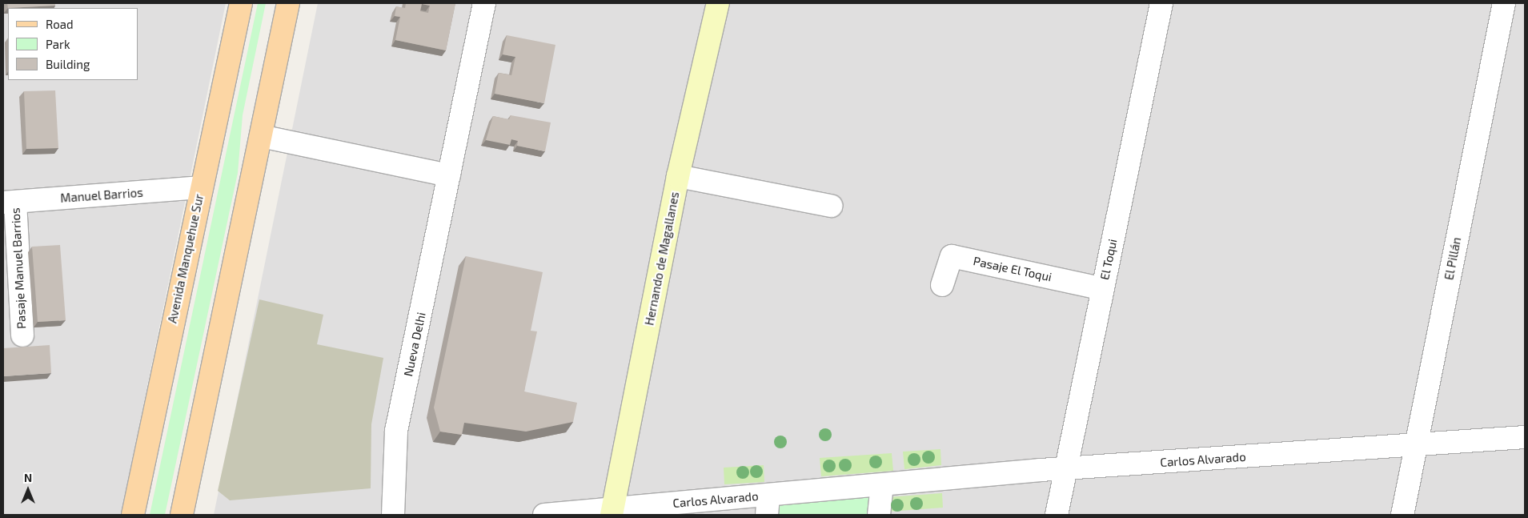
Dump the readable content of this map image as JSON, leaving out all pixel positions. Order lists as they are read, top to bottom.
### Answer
{
  "streets": {
    "main road": ["Avenida Manquehue Sur", "Hernando de Magallanes"],
    "street": [
      "Manuel Barrios",
      "El Pillán",
      "El Toqui",
      "Pasaje Manuel Barrios",
      "Pasaje El Toqui",
      "Nueva Delhi",
      "Carlos Alvarado"
    ]
  },
  "crossings": [
    ["Manuel Barrios", "Avenida Manquehue Sur"],
    ["Manuel Barrios", "Pasaje Manuel Barrios"],
    ["Hernando de Magallanes", "Carlos Alvarado"],
    ["El Pillán", "Carlos Alvarado"],
    ["El Toqui", "Pasaje El Toqui"],
    ["El Toqui", "Carlos Alvarado"]
  ],
  "legend": ["Road", "Park", "Building"],
  "north": "top"
}
